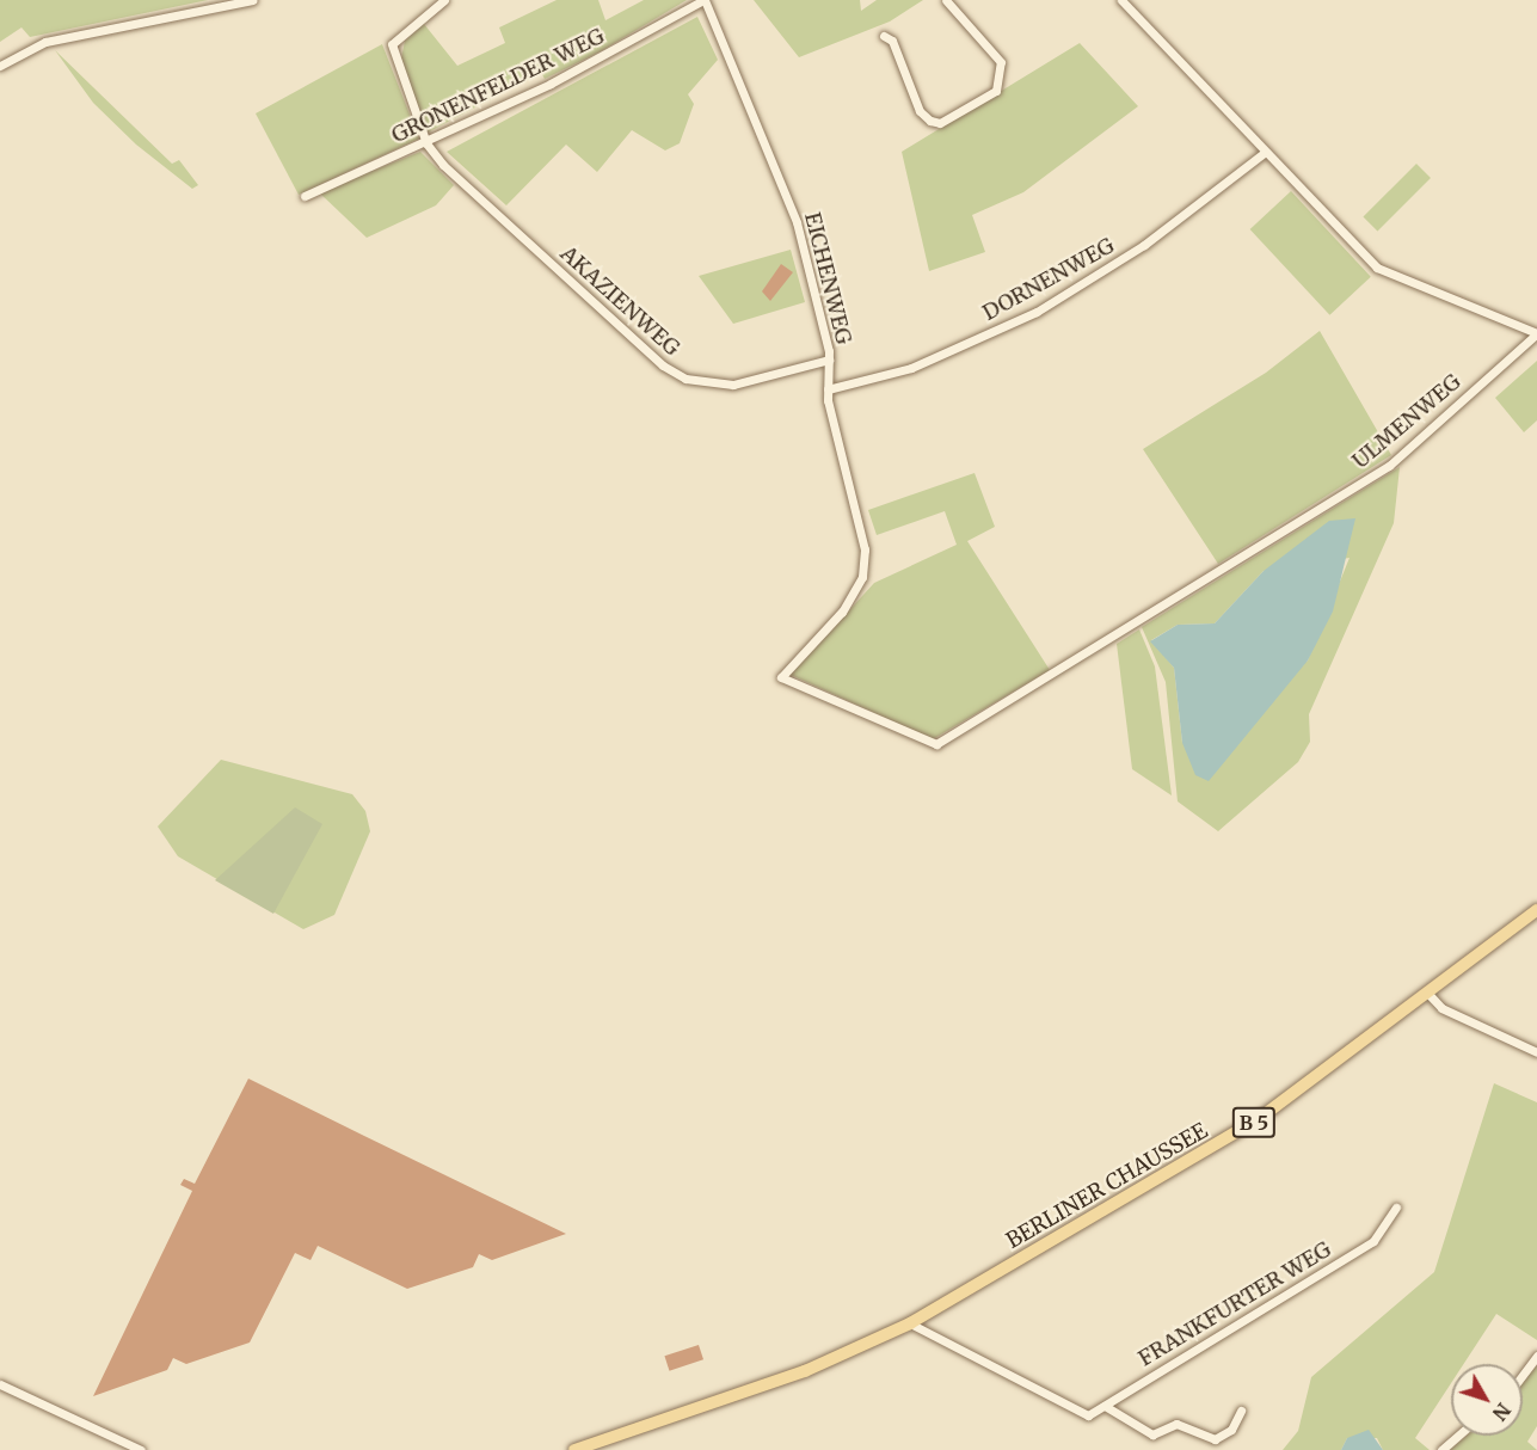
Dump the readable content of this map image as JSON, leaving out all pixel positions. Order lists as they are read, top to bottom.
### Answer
{
  "streets": {
    "main road": ["B 5", "BERLINER CHAUSSEE"],
    "street": [
      "GRONENFELDER WEG",
      "EICHENWEG",
      "DORNENWEG",
      "AKAZIENWEG",
      "ULMENWEG",
      "FRANKFURTER WEG"
    ]
  },
  "crossings": [
    ["GRONENFELDER WEG", "EICHENWEG"],
    ["GRONENFELDER WEG", "AKAZIENWEG"],
    ["EICHENWEG", "DORNENWEG"],
    ["EICHENWEG", "AKAZIENWEG"],
    ["EICHENWEG", "ULMENWEG"],
    ["DORNENWEG", "ULMENWEG"],
    ["BERLINER CHAUSSEE", "FRANKFURTER WEG"]
  ],
  "north": "bottom right"
}
